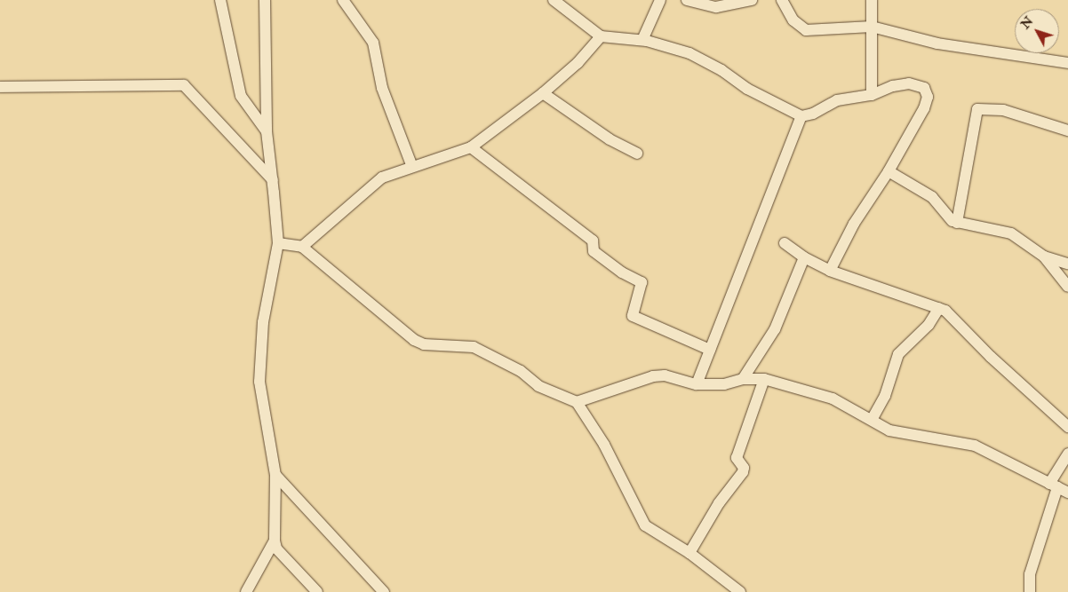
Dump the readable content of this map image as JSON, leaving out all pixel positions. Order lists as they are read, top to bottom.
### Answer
{
  "north": "top left"
}
